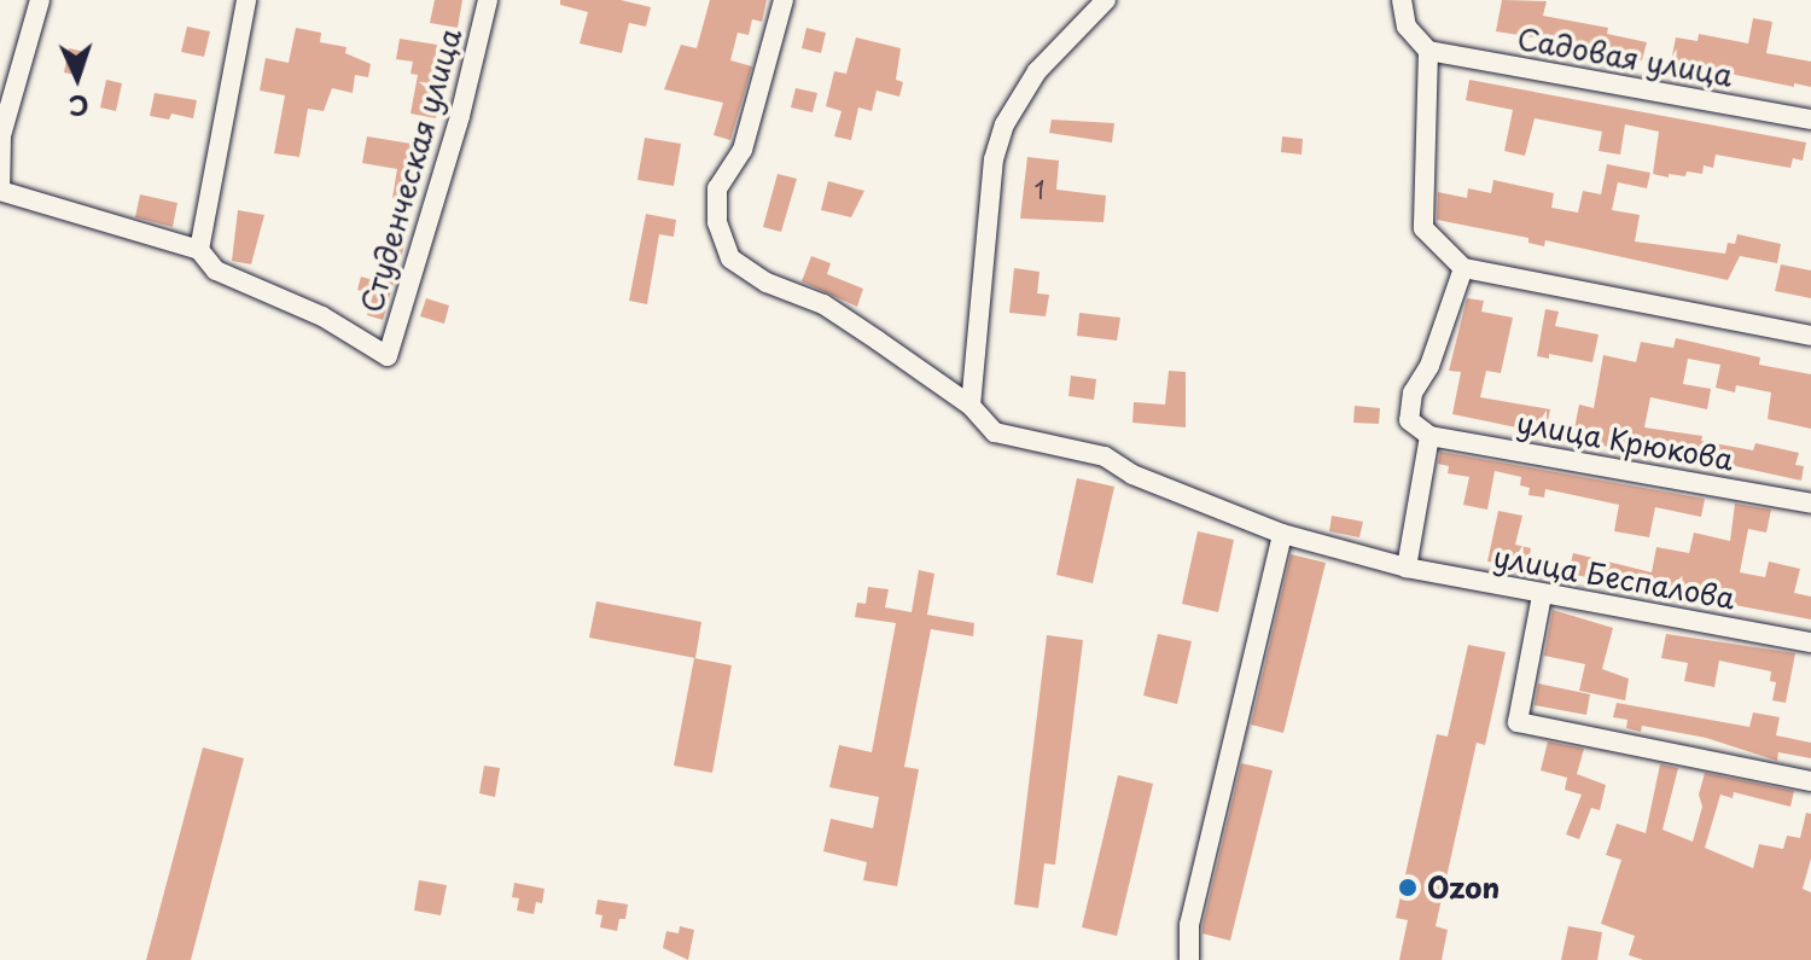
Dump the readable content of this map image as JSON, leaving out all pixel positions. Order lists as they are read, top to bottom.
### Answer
{
  "streets": {
    "street": [
      "Садовая улица",
      "Студенческая улица",
      "улица Крюкова",
      "улица Беспалова"
    ]
  },
  "places": ["Ozon"],
  "house_numbers": ["1"],
  "north": "bottom"
}
